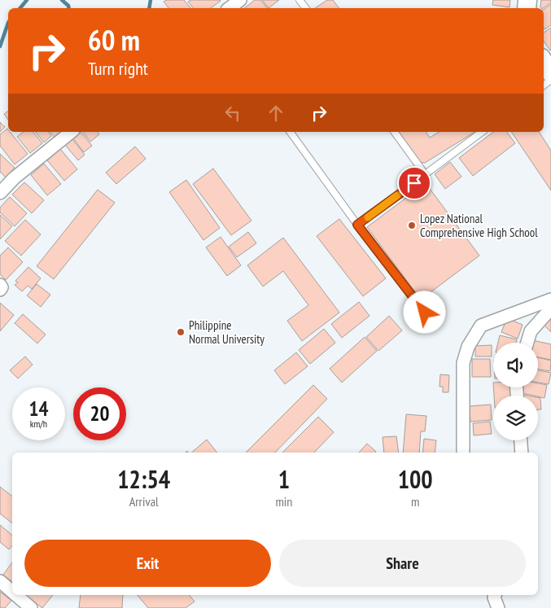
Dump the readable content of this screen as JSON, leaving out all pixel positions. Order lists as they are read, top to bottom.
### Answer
{
  "places": ["Lopez National Comprehensive High School", "Philippine Normal University"],
  "page": {
    "turn": ["60 m", "Turn right"],
    "speed": "14 km/h",
    "limit": "20",
    "eta": [
      "12:54",
      "Arrival",
      "1",
      "min",
      "100",
      "m"
    ],
    "buttons": ["Exit", "Share"]
  }
}
